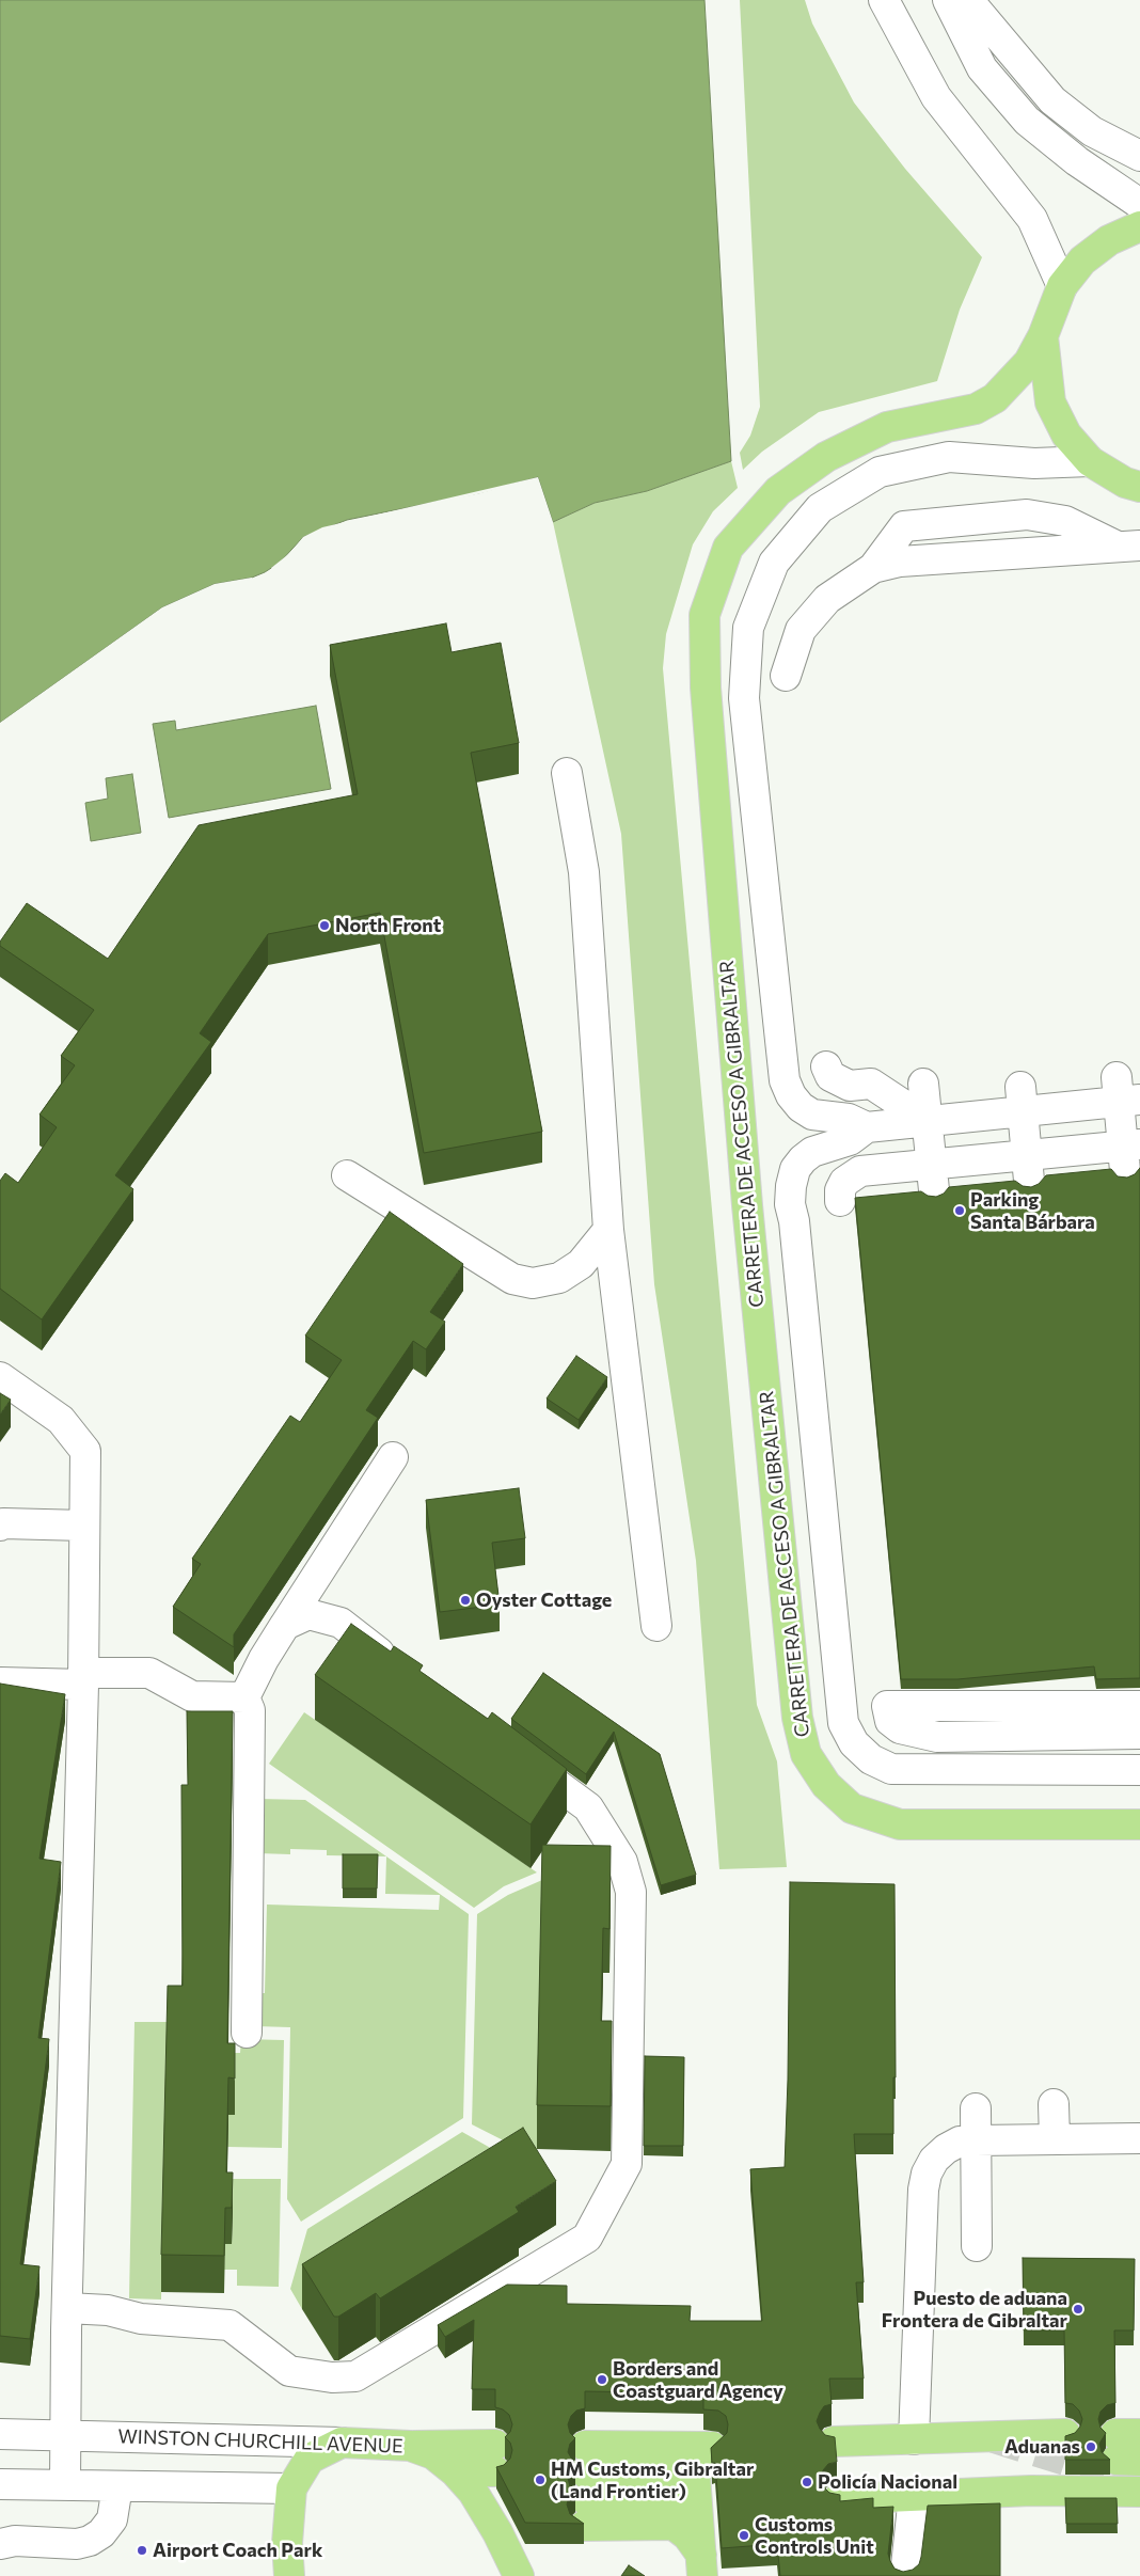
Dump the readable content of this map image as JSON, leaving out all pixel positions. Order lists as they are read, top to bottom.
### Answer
{
  "streets": {
    "highway": ["CARRETERA DE ACCESO A GIBRALTAR", "WINSTON CHURCHILL AVENUE"]
  },
  "places": [
    "North Front",
    "Parking Santa Bárbara",
    "Oyster Cottage",
    "Puesto de aduana Frontera de Gibraltar",
    "Borders and Coastguard Agency",
    "Aduanas",
    "HM Customs, Gibraltar (Land Frontier)",
    "Policía Nacional",
    "Customs Controls Unit",
    "Airport Coach Park"
  ]
}
